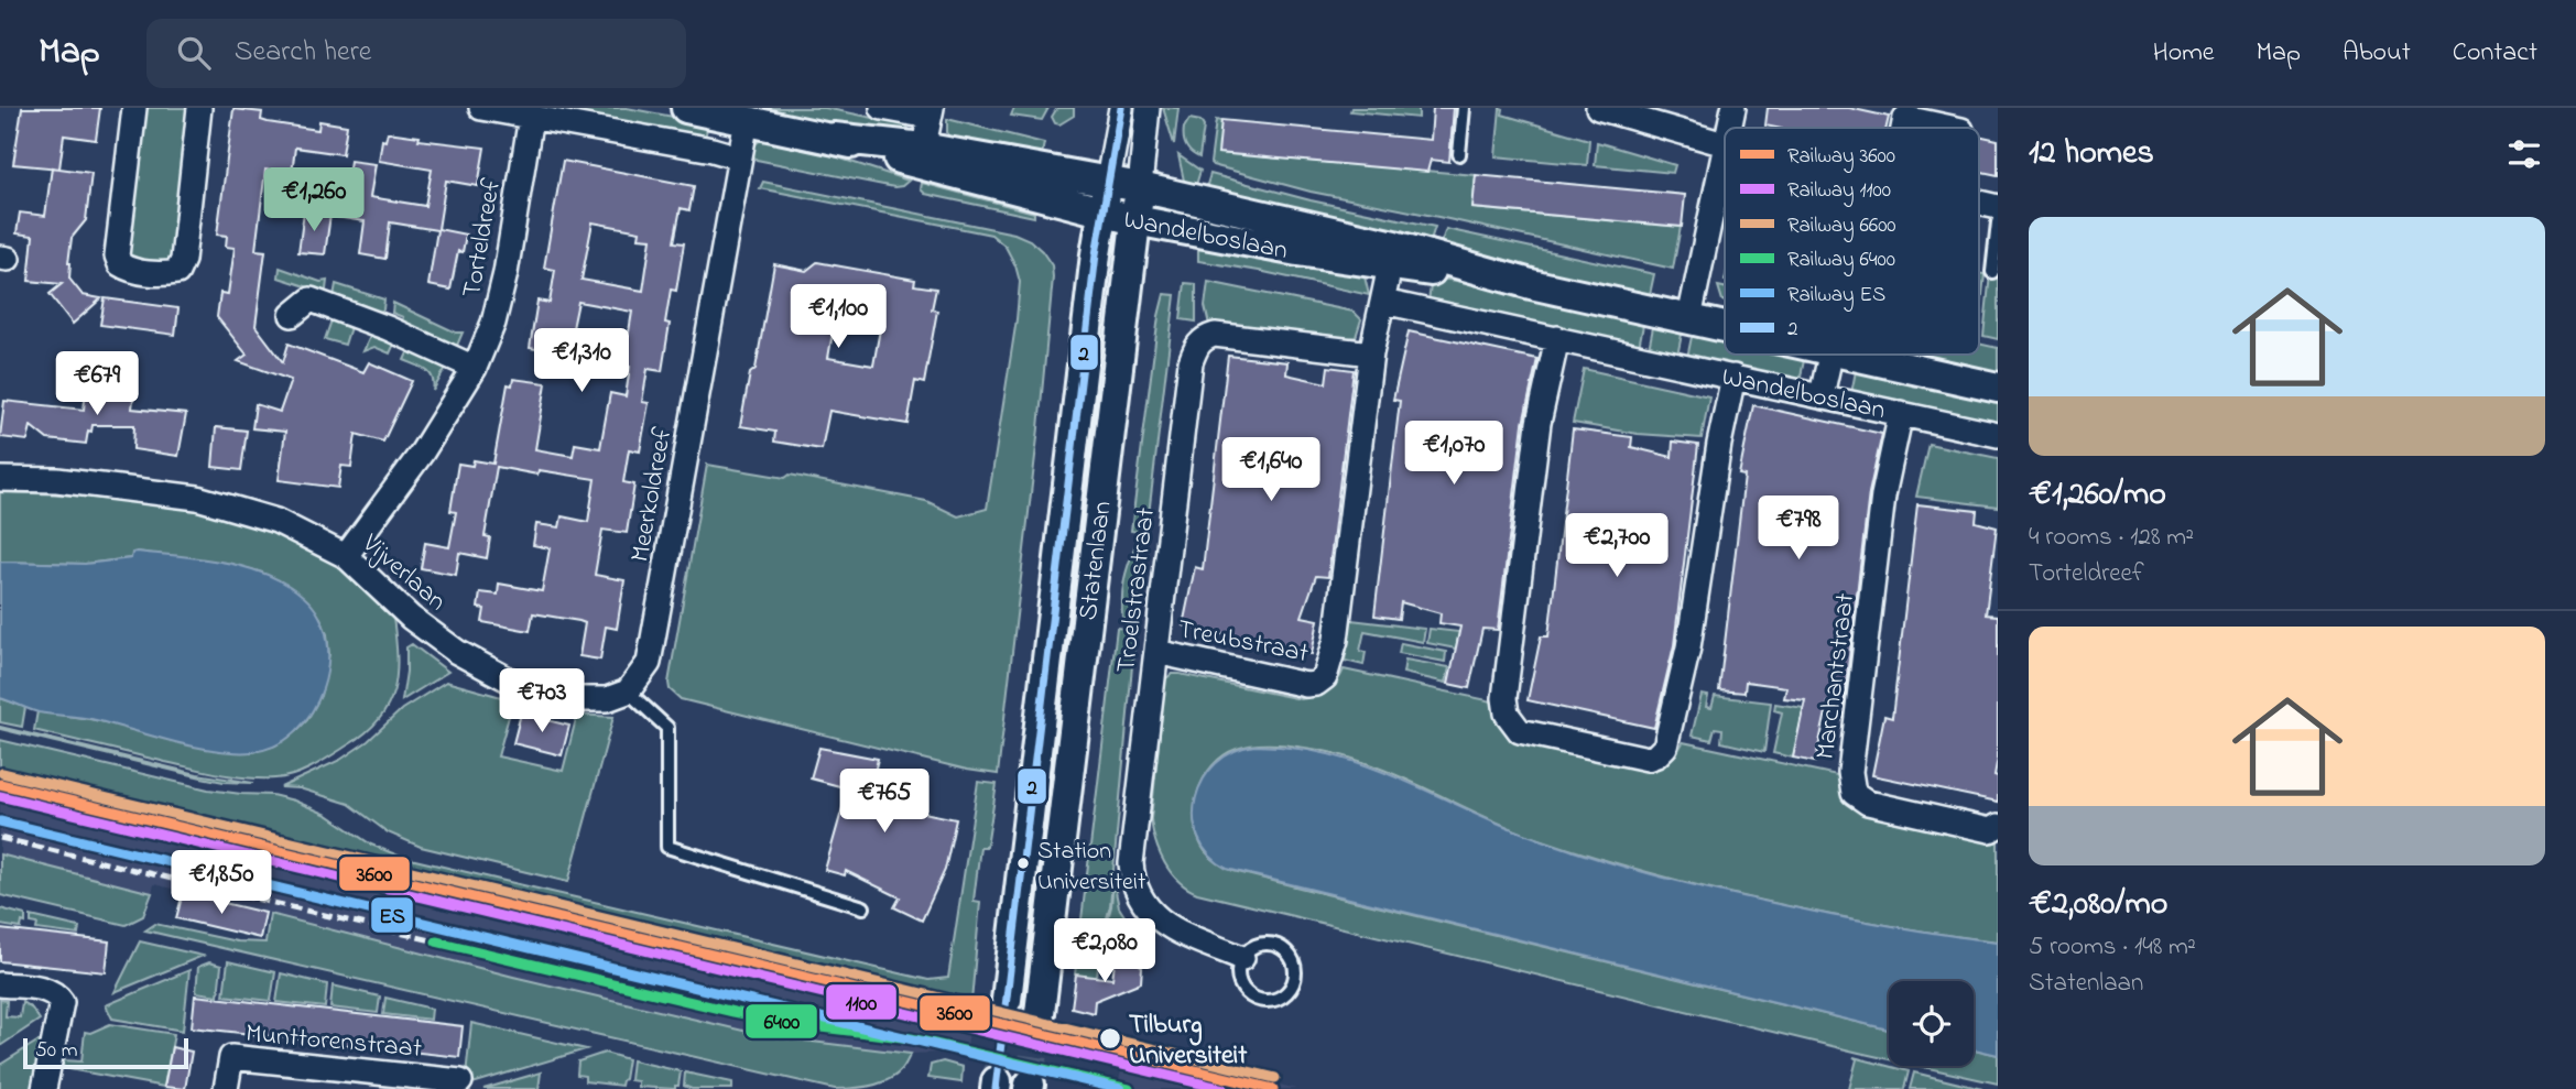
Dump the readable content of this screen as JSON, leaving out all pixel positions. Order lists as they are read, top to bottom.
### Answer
{
  "streets": {
    "street": [
      "Wandelboslaan",
      "Torteldreef",
      "Meerkoldreef",
      "Statenlaan",
      "Vijverlaan",
      "Troelstrastraat",
      "Treubstraat",
      "Marchantstraat",
      "Munttorenstraat"
    ]
  },
  "crossings": [
    ["Wandelboslaan", "Meerkoldreef"],
    ["Wandelboslaan", "Statenlaan"],
    ["Wandelboslaan", "Marchantstraat"],
    ["Torteldreef", "Vijverlaan"],
    ["Meerkoldreef", "Vijverlaan"],
    ["Troelstrastraat", "Treubstraat"]
  ],
  "places": ["Station Universiteit", "Tilburg Universiteit"],
  "lines": [
    "transit line 2",
    "rail line 6600",
    "rail line 3600",
    "rail line 1100",
    "rail line ES",
    "rail line 6400"
  ],
  "legend": [
    "Railway 3600",
    "Railway 1100",
    "Railway 6600",
    "Railway 6400",
    "Railway ES",
    "2"
  ],
  "scale_bar": "50 m",
  "page": {
    "header": "Map",
    "search": "Search here",
    "nav": [
      "Home",
      "Map",
      "About",
      "Contact"
    ],
    "heading": "12 homes",
    "price": [
      "€1,260",
      "€1,100",
      "€1,310",
      "€679",
      "€1,070",
      "€1,640",
      "€798",
      "€2,700",
      "€703",
      "€765",
      "€1,850",
      "€2,080"
    ],
    "list": [
      {
        "name": "€1,260/mo",
        "note": "4 rooms · 128 m² · Torteldreef"
      },
      {
        "name": "€2,080/mo",
        "note": "5 rooms · 148 m² · Statenlaan"
      }
    ],
    "scale": "50 m"
  }
}
